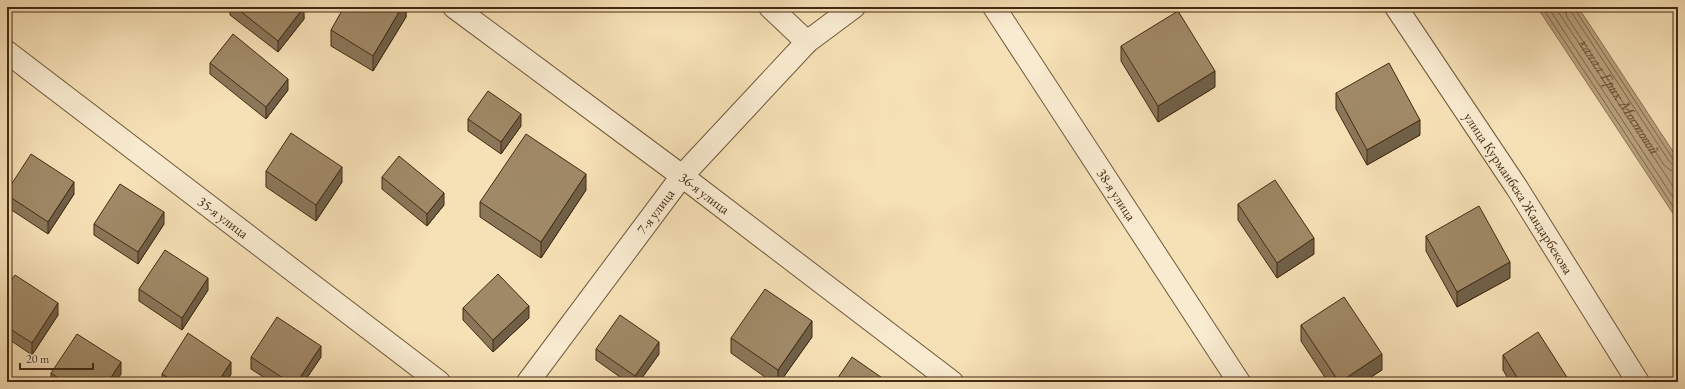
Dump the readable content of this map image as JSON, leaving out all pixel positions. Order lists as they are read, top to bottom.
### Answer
{
  "streets": {
    "street": [
      "36-я улица",
      "улица Курманбека Жандарбекова",
      "38-я улица",
      "7-я улица",
      "35-я улица"
    ]
  },
  "crossings": [
    ["36-я улица", "7-я улица"]
  ],
  "water": ["канал Ерик Мостовой"],
  "scale_bar": "20 m"
}
